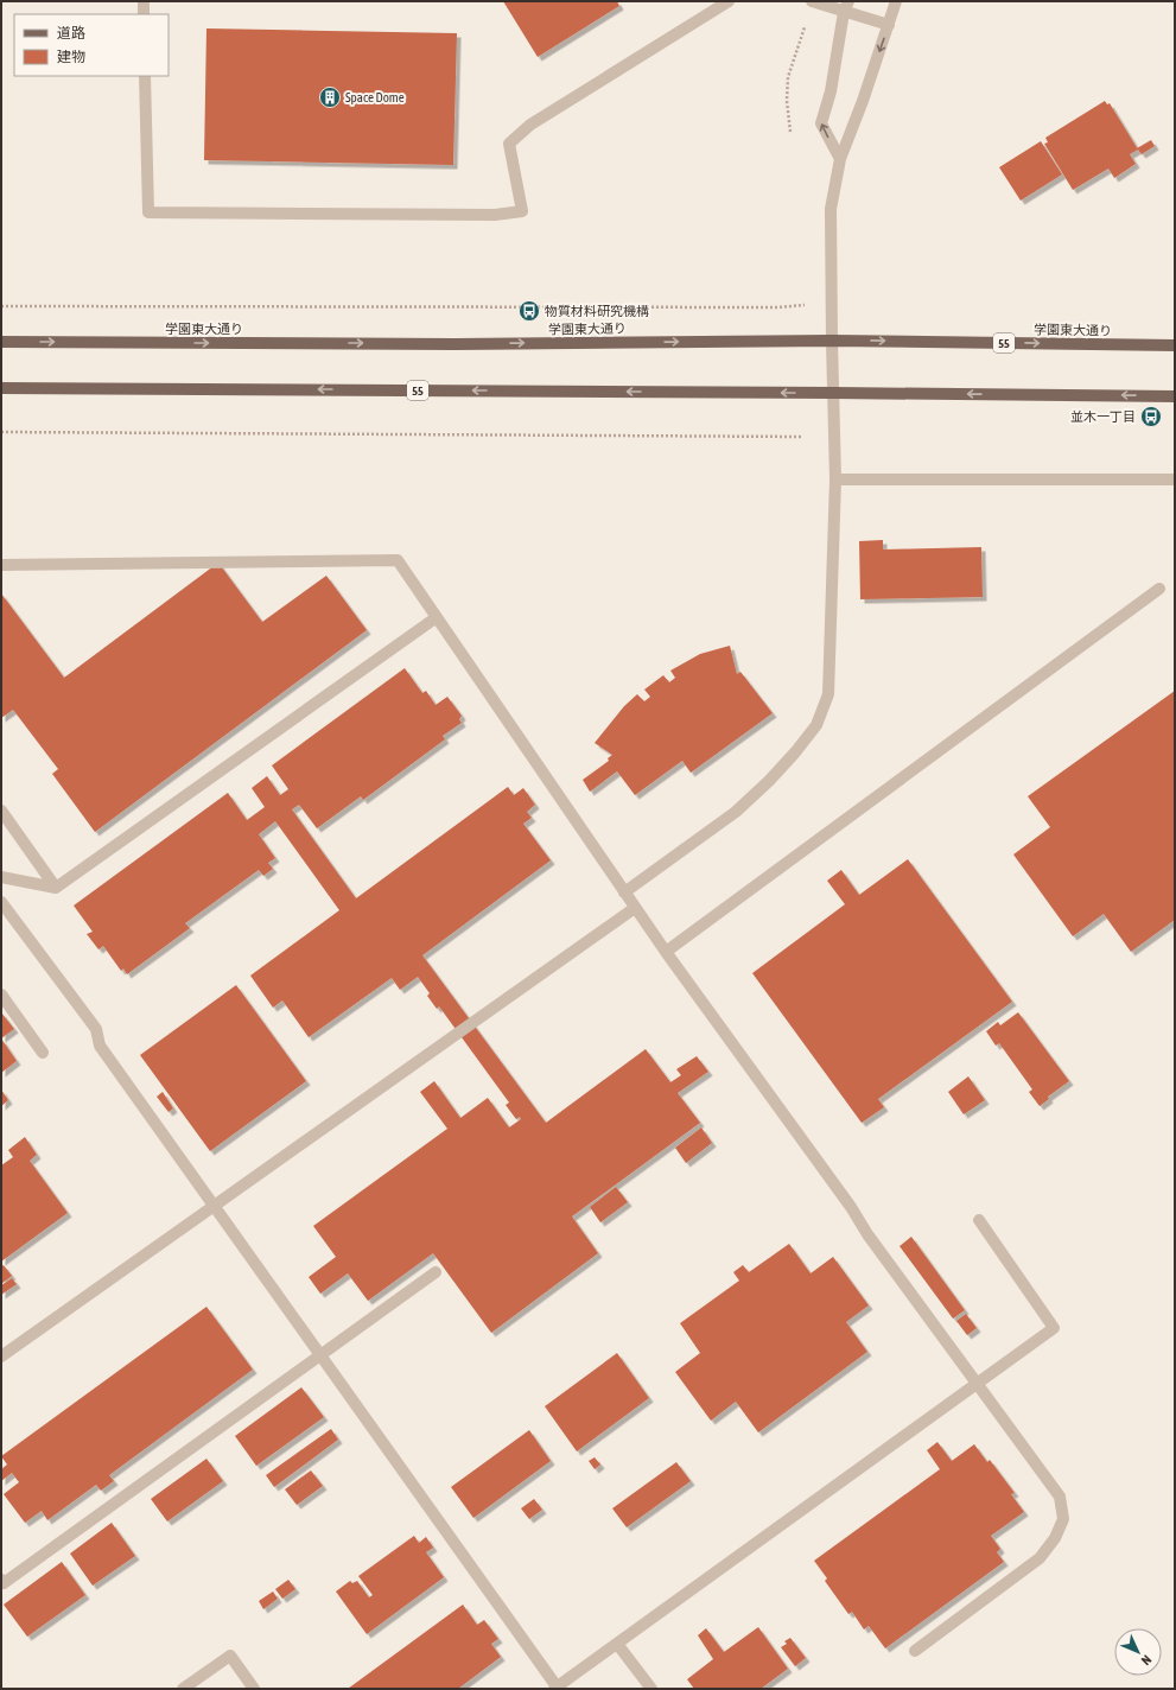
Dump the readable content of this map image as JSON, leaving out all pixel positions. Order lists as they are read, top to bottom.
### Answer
{
  "streets": {
    "main road": ["学園東大通り", "55"]
  },
  "places": {
    "building": ["Space Dome"],
    "bus stop": ["物質材料研究機構", "並木一丁目"]
  },
  "legend": ["道路", "建物"],
  "north": "bottom right"
}
